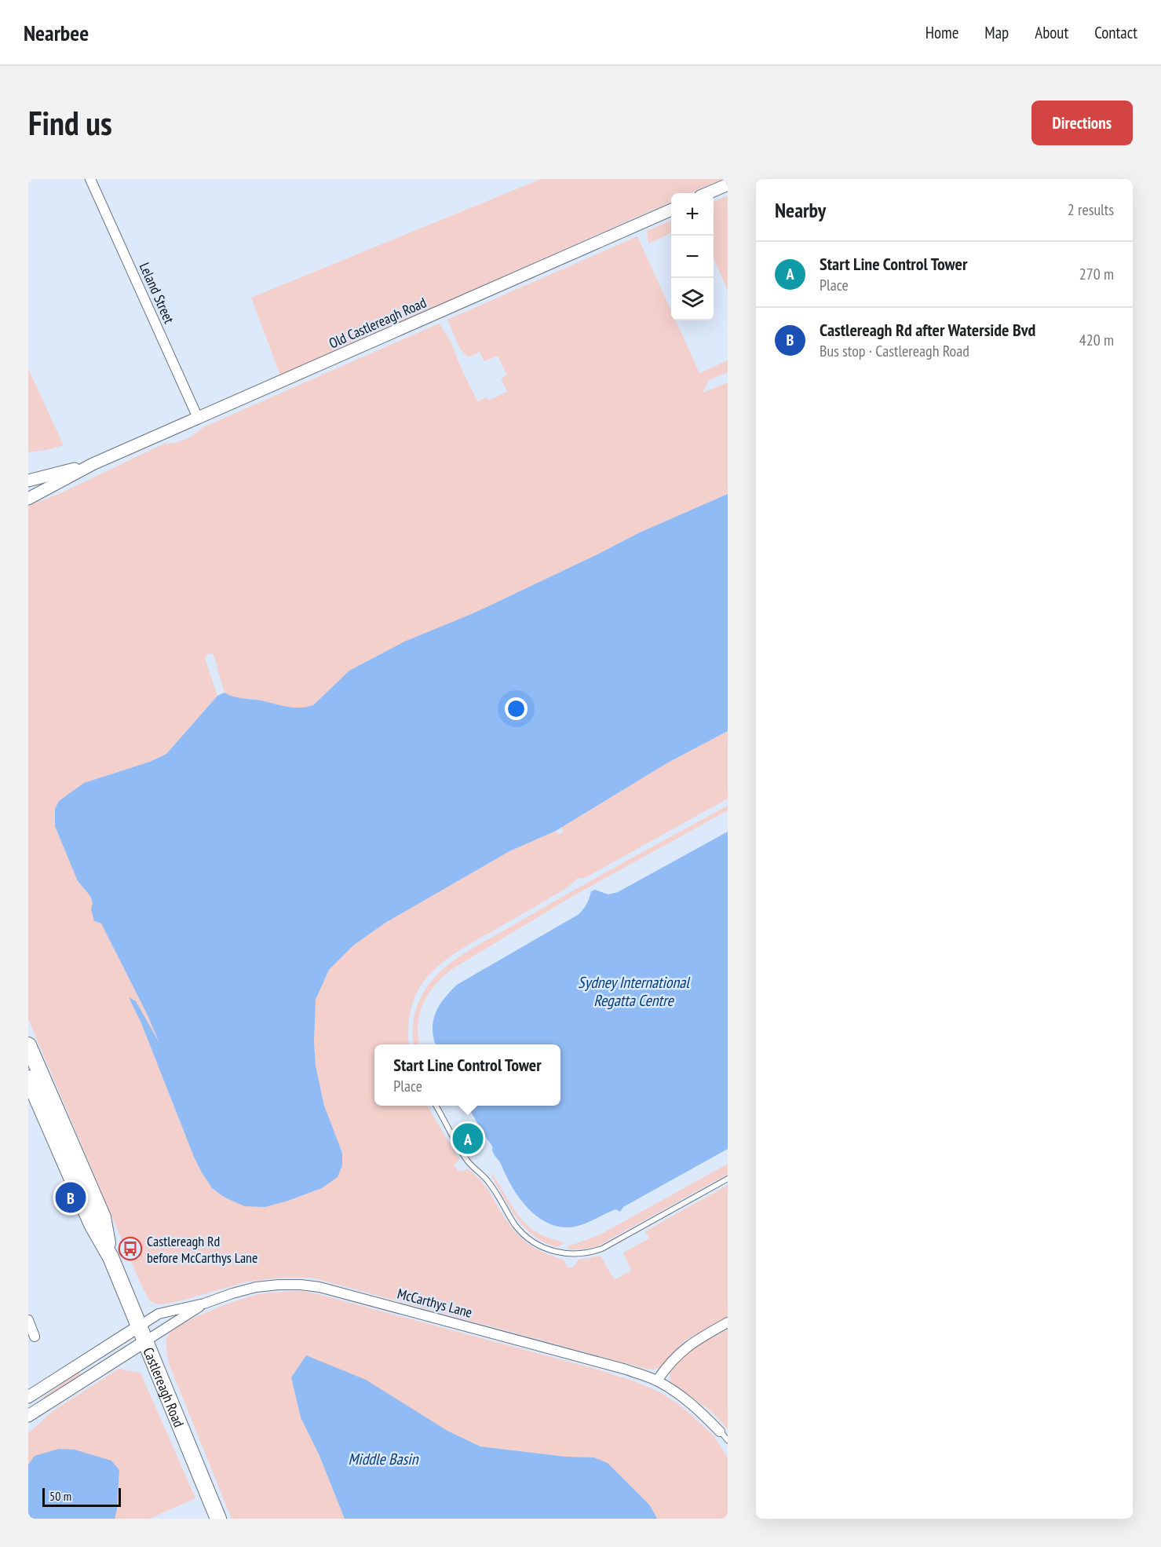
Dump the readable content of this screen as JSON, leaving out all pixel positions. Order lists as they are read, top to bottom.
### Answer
{
  "streets": {
    "main road": ["Castlereagh Road"],
    "street": ["Leland Street", "Old Castlereagh Road", "McCarthys Lane"]
  },
  "crossings": [
    ["Leland Street", "Old Castlereagh Road"],
    ["McCarthys Lane", "Castlereagh Road"]
  ],
  "water": ["Sydney International Regatta Centre", "Middle Basin"],
  "places": {
    "bus stop": ["Castlereagh Rd before McCarthys Lane"]
  },
  "scale_bar": "50 m",
  "page": {
    "header": "Nearbee",
    "nav": [
      "Home",
      "Map",
      "About",
      "Contact"
    ],
    "buttons": "Directions",
    "title": "Find us",
    "heading": ["Nearby", "2 results"],
    "map_buttons": ["+", "−"],
    "list": [
      {
        "mark": "A",
        "name": "Start Line Control Tower",
        "note": "Place",
        "value": "270 m"
      },
      {
        "mark": "B",
        "name": "Castlereagh Rd after Waterside Bvd",
        "note": "Bus stop · Castlereagh Road",
        "value": "420 m"
      }
    ],
    "popup": ["Start Line Control Tower", "Place"],
    "pins": ["A", "B"],
    "scale": "50 m"
  }
}
